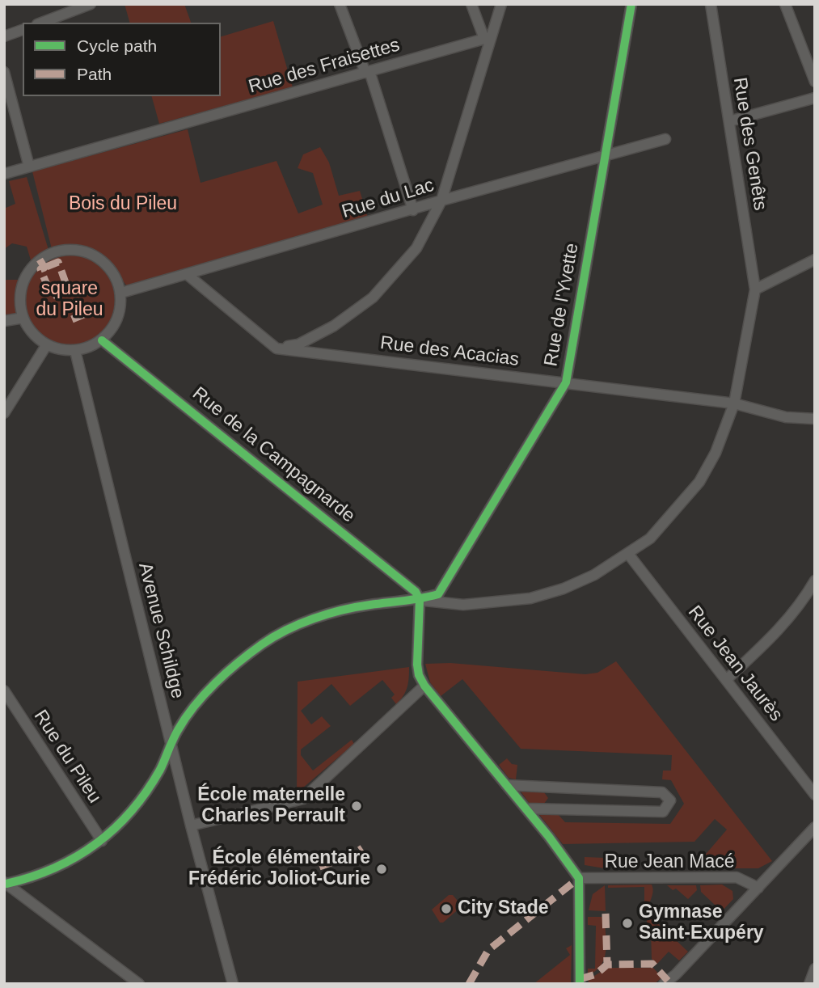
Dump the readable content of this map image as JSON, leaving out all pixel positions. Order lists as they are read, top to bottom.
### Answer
{
  "streets": {
    "street": [
      "Rue des Fraisettes",
      "Rue des Genêts",
      "Rue du Lac",
      "Rue de l'Yvette",
      "Rue des Acacias",
      "Rue de la Campagnarde",
      "Avenue Schildge",
      "Rue Jean Jaurès",
      "Rue du Pileu",
      "Rue Jean Macé"
    ]
  },
  "crossings": [
    ["Rue des Genêts", "Rue de l'Yvette"],
    ["Rue des Genêts", "Rue des Acacias"],
    ["Rue des Genêts", "Rue de la Campagnarde"],
    ["Rue des Genêts", "Rue Jean Jaurès"],
    ["Rue du Lac", "Rue de l'Yvette"],
    ["Rue du Lac", "Rue de la Campagnarde"],
    ["Rue du Lac", "Avenue Schildge"],
    ["Rue de l'Yvette", "Rue des Acacias"],
    ["Rue de l'Yvette", "Rue de la Campagnarde"],
    ["Rue de la Campagnarde", "Avenue Schildge"]
  ],
  "parks": ["Bois du Pileu", "square du Pileu"],
  "places": [
    "École maternelle Charles Perrault",
    "École élémentaire Frédéric Joliot-Curie",
    "City Stade",
    "Gymnase Saint-Exupéry"
  ],
  "legend": ["Cycle path", "Path"]
}
